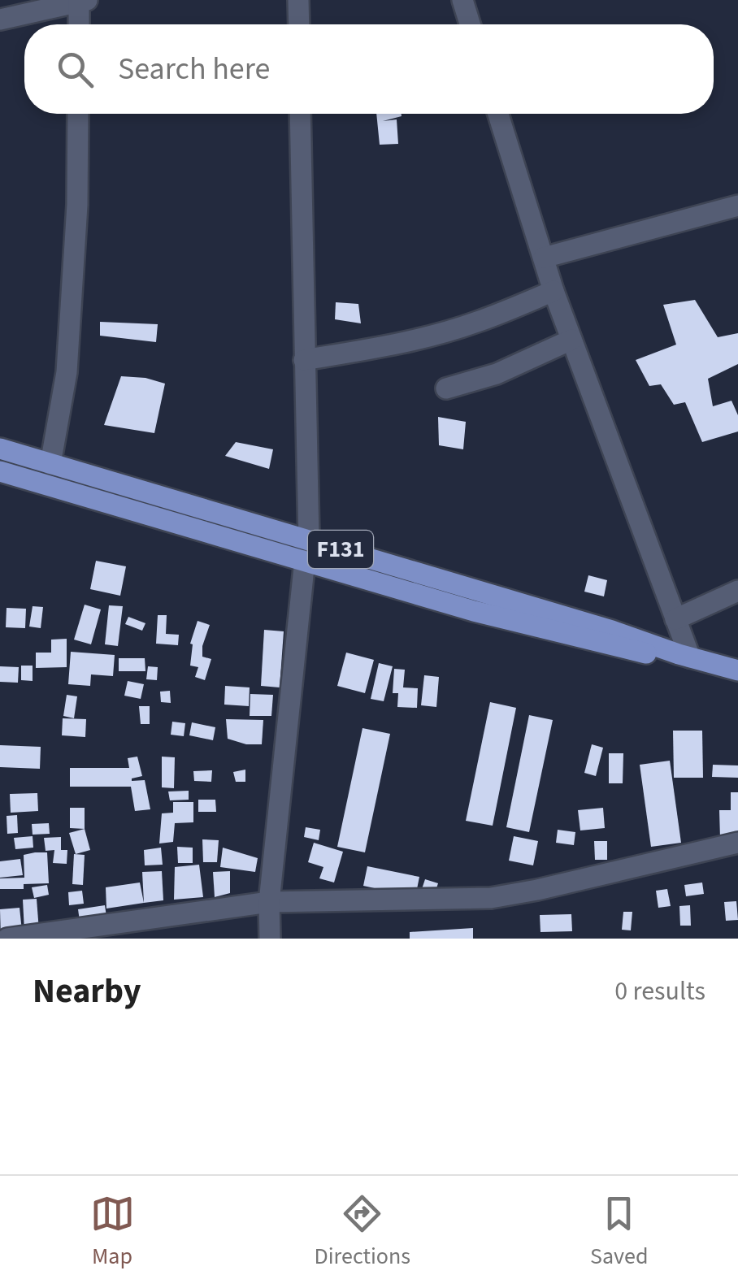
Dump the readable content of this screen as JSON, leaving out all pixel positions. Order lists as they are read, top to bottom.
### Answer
{
  "streets": {
    "main road": ["F131"]
  },
  "page": {
    "search": "Search here",
    "heading": ["Nearby", "0 results"],
    "nav": ["Map", "Directions", "Saved"]
  }
}
